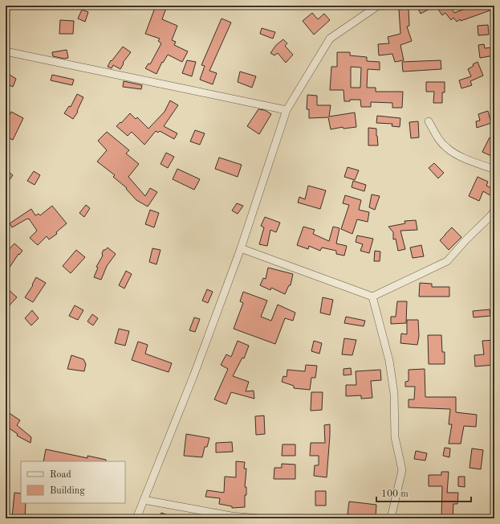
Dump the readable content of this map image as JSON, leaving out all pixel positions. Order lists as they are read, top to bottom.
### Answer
{
  "legend": ["Road", "Building"],
  "scale_bar": "100 m"
}
